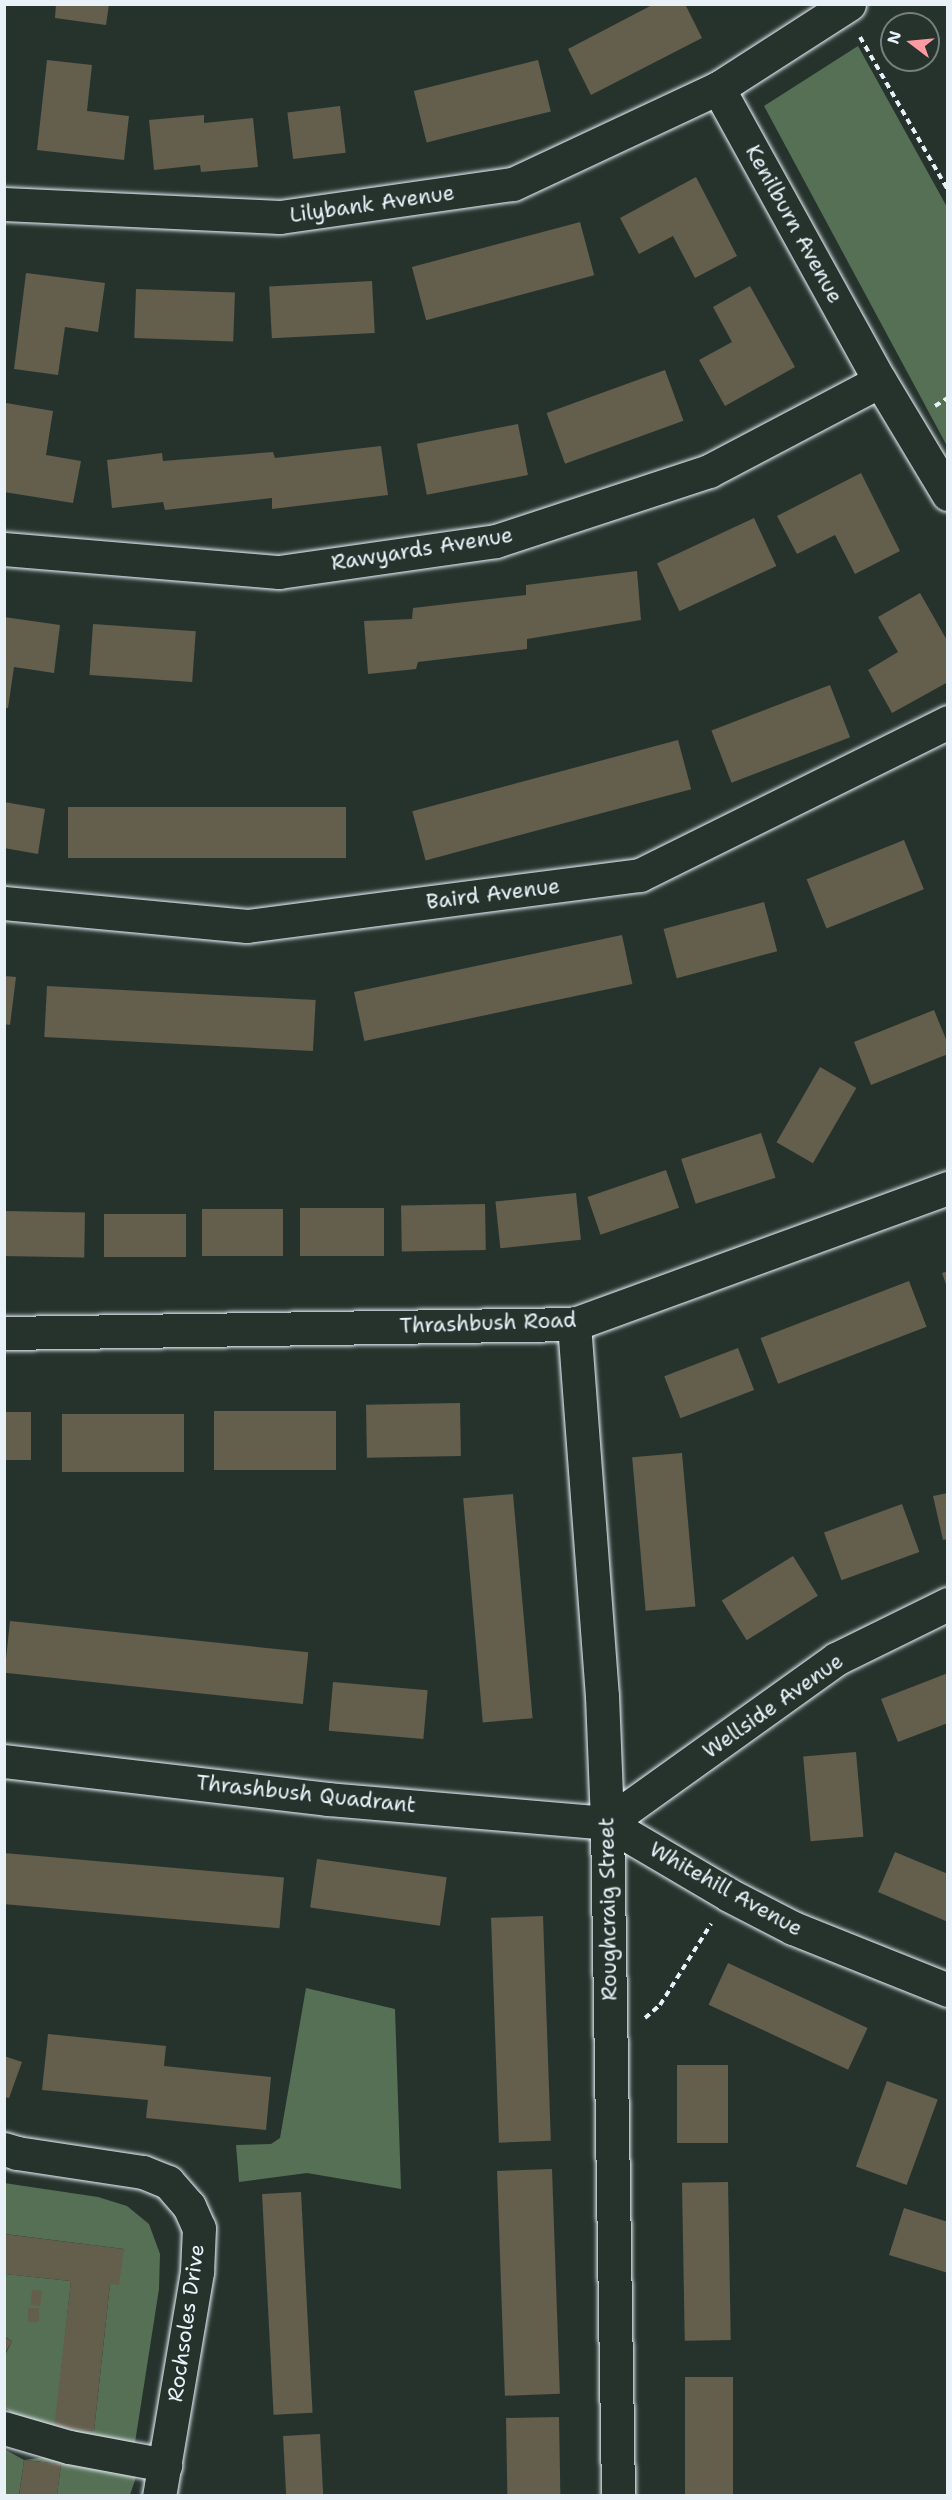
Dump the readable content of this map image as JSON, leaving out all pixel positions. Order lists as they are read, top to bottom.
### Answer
{
  "streets": {
    "street": [
      "Lilybank Avenue",
      "Kenilburn Avenue",
      "Rawyards Avenue",
      "Baird Avenue",
      "Thrashbush Road",
      "Wellside Avenue",
      "Thrashbush Quadrant",
      "Whitehill Avenue",
      "Roughcraig Street",
      "Rochsoles Drive"
    ]
  },
  "crossings": [
    ["Lilybank Avenue", "Kenilburn Avenue"],
    ["Kenilburn Avenue", "Rawyards Avenue"],
    ["Thrashbush Road", "Roughcraig Street"],
    ["Wellside Avenue", "Thrashbush Quadrant"],
    ["Wellside Avenue", "Whitehill Avenue"],
    ["Wellside Avenue", "Roughcraig Street"],
    ["Thrashbush Quadrant", "Whitehill Avenue"],
    ["Thrashbush Quadrant", "Roughcraig Street"],
    ["Whitehill Avenue", "Roughcraig Street"]
  ],
  "north": "left"
}
